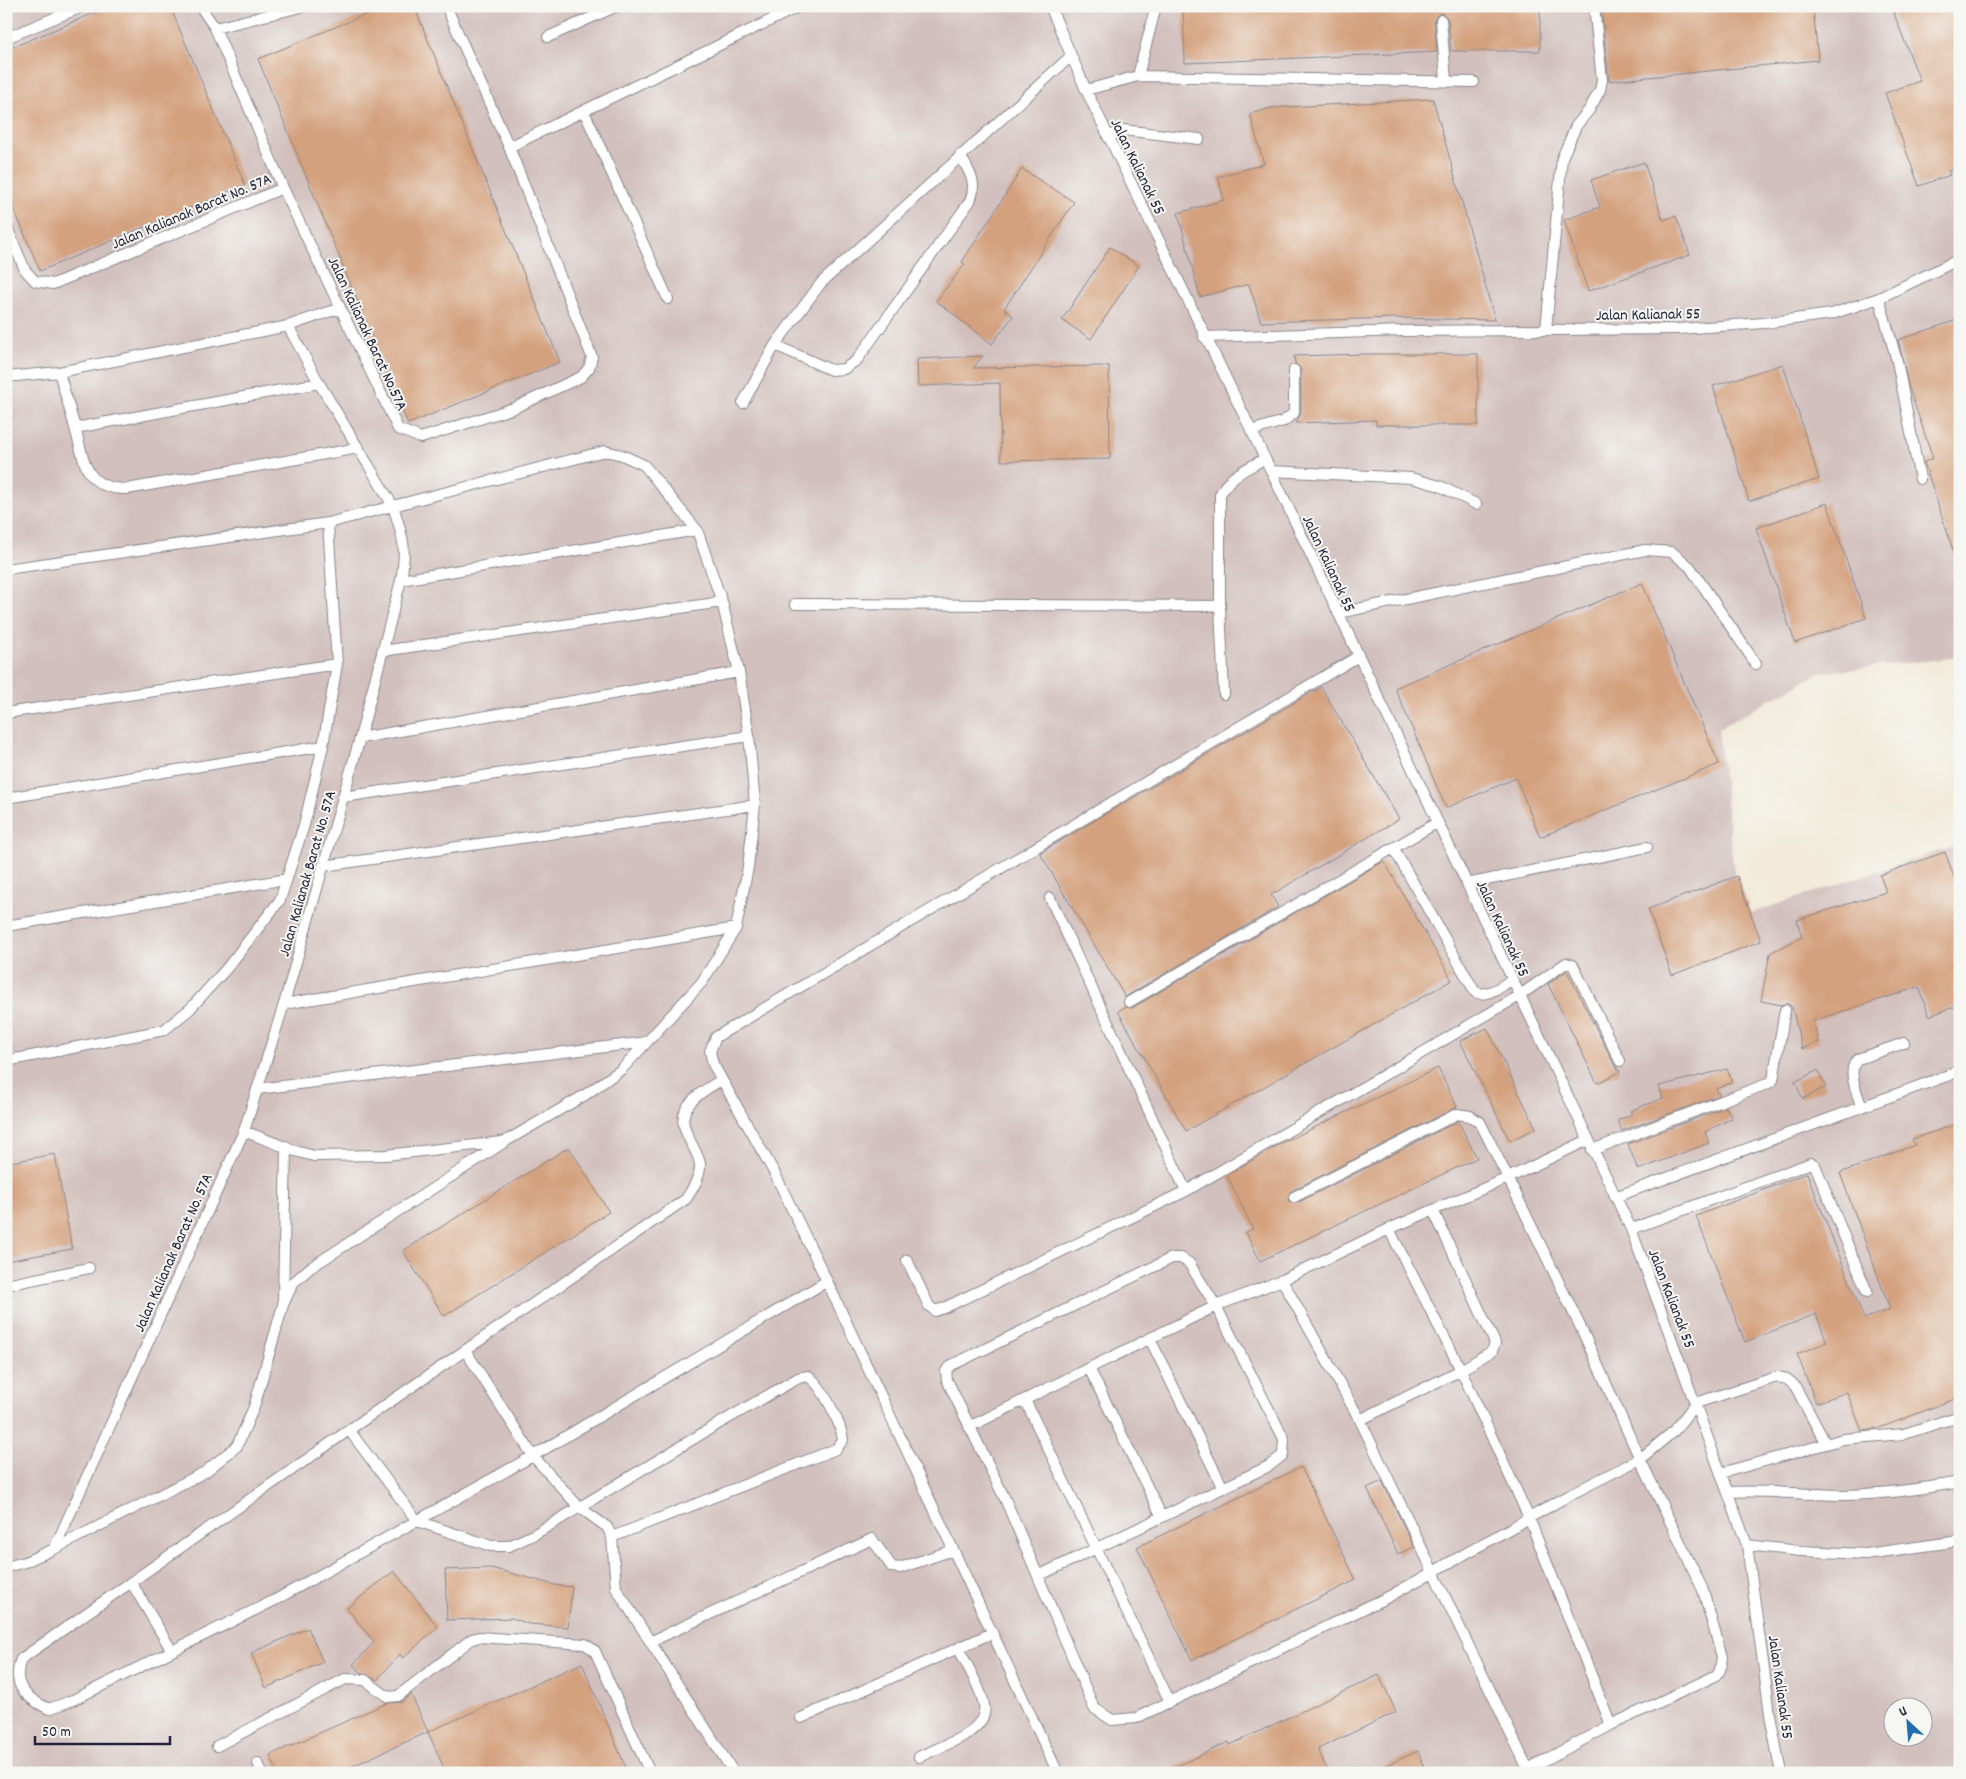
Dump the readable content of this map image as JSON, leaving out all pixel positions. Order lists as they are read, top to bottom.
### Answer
{
  "streets": {
    "lane": ["Jalan Kalianak 55", "Jalan Kalianak Barat No. 57A", "Jalan Kalianak Barat No.57A"]
  },
  "crossings": [
    ["Jalan Kalianak Barat No. 57A", "Jalan Kalianak Barat No.57A"]
  ],
  "scale_bar": "50 m",
  "north": "top left"
}
